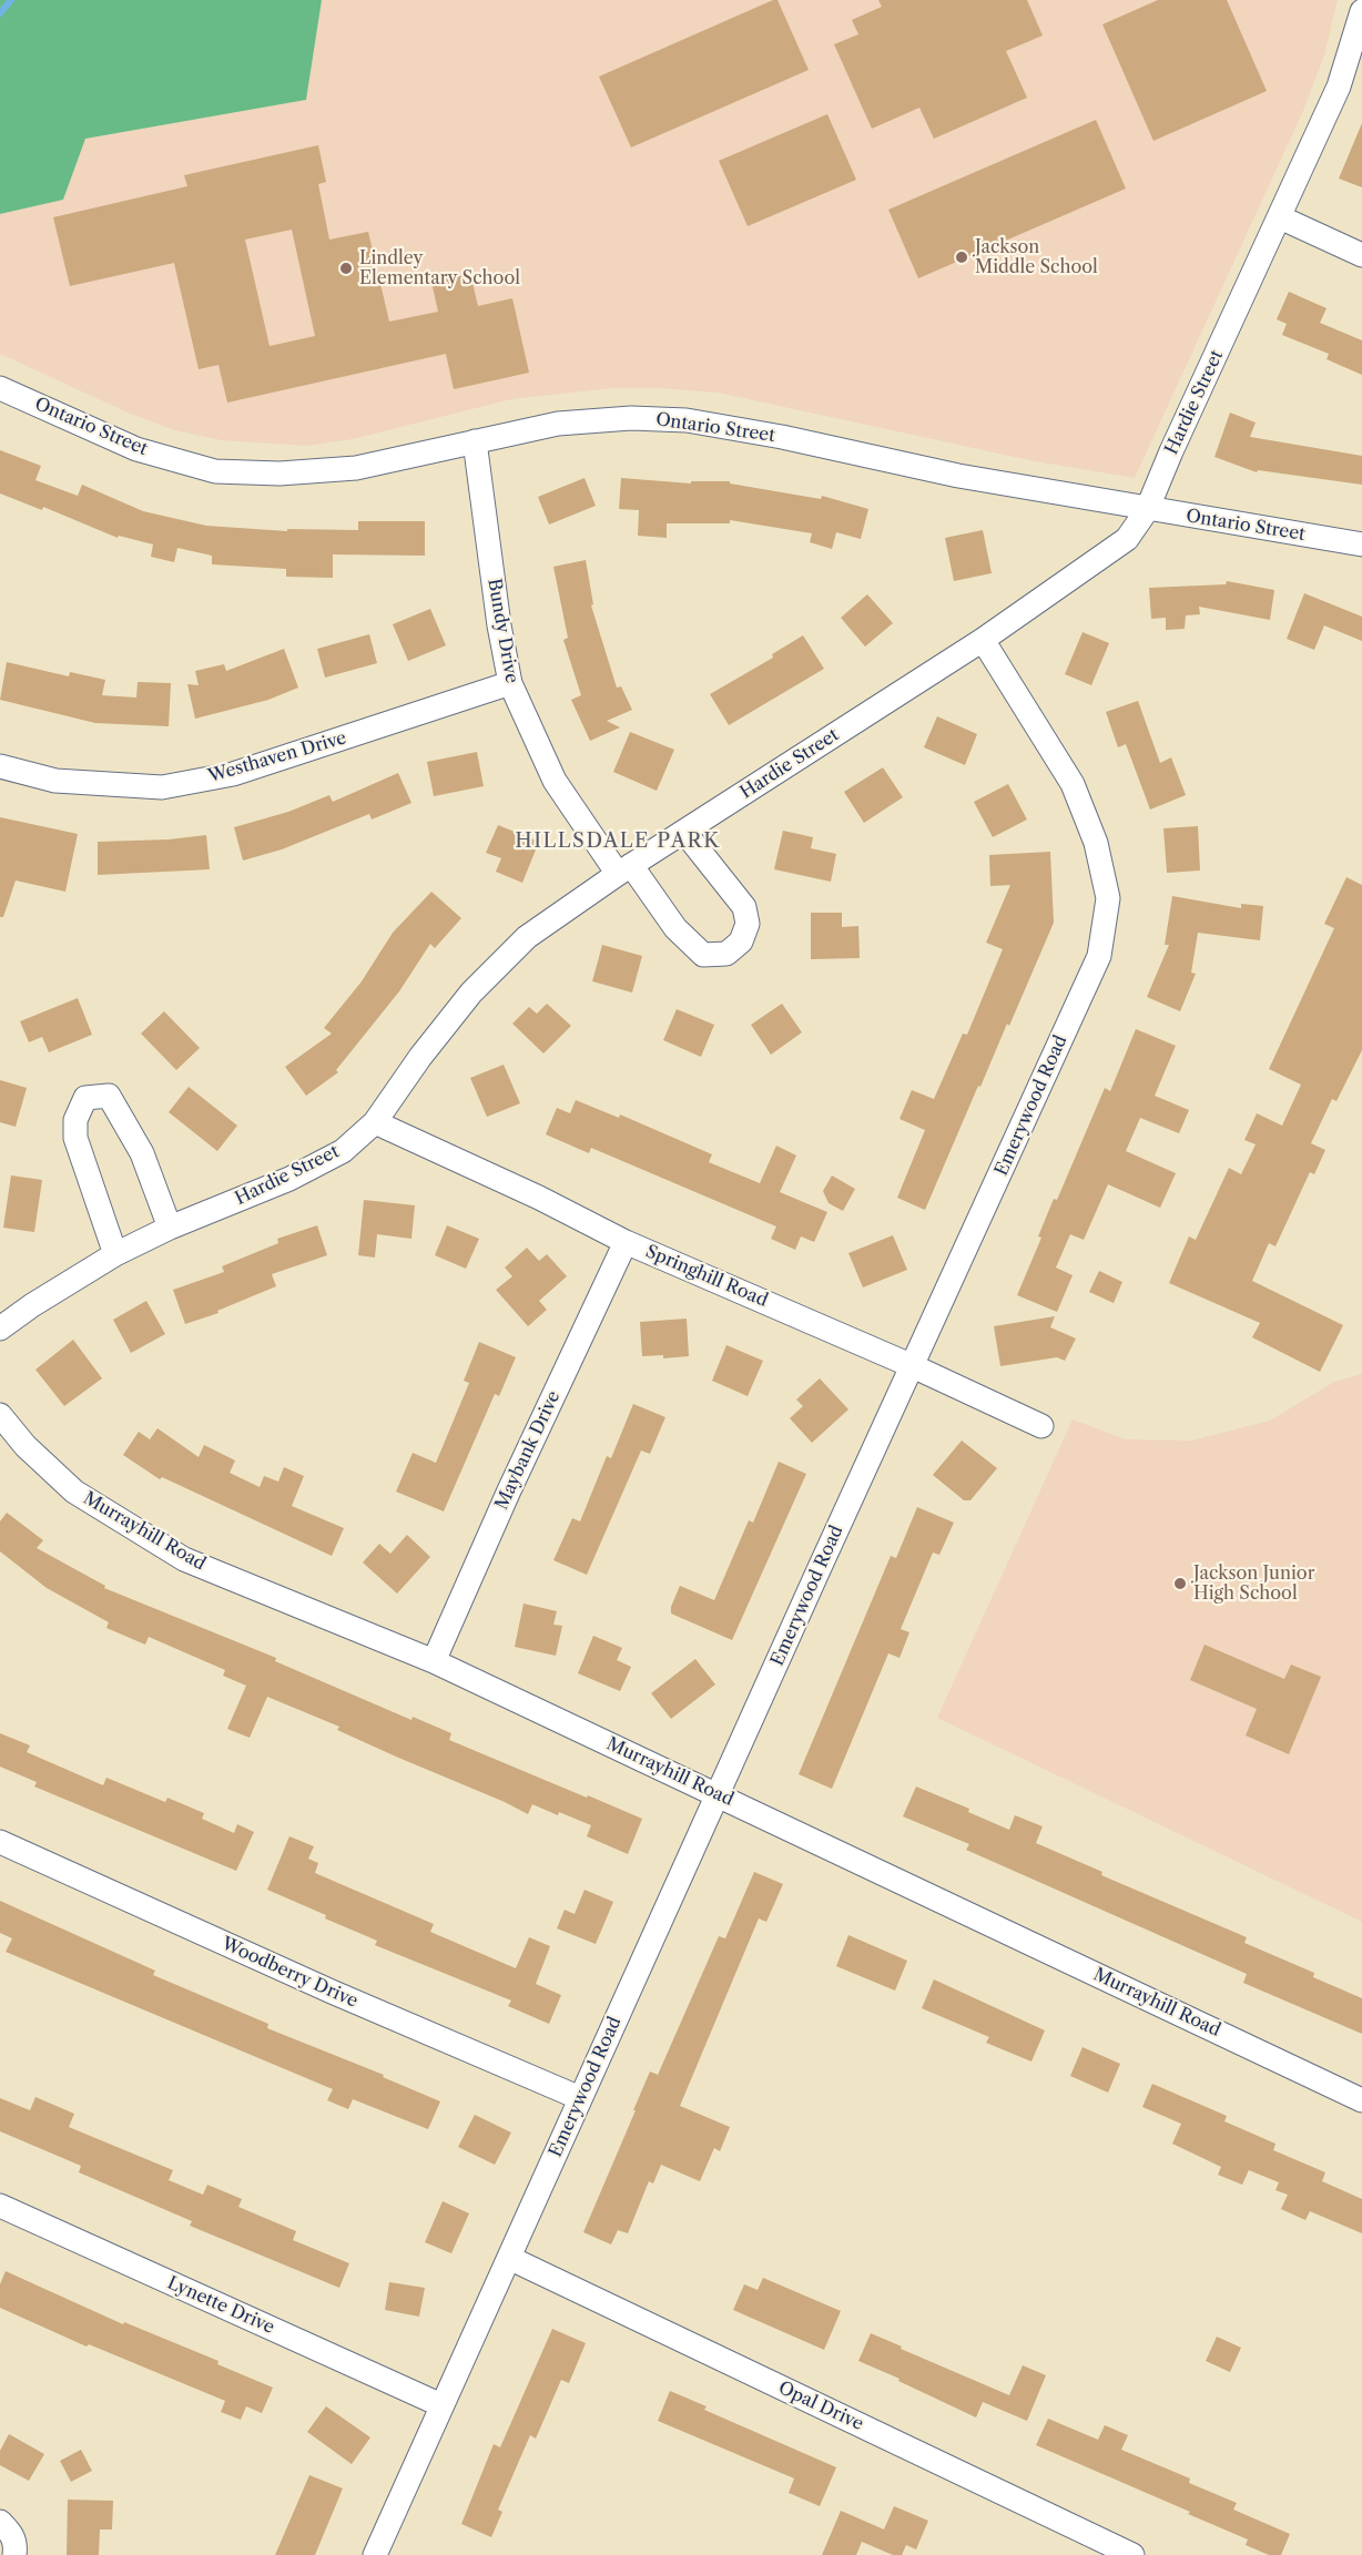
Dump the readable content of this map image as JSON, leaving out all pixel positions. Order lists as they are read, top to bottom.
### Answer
{
  "streets": {
    "street": [
      "Hardie Street",
      "Ontario Street",
      "Bundy Drive",
      "Westhaven Drive",
      "Emerywood Road",
      "Springhill Road",
      "Maybank Drive",
      "Murrayhill Road",
      "Woodberry Drive",
      "Lynette Drive",
      "Opal Drive"
    ]
  },
  "crossings": [
    ["Hardie Street", "Ontario Street"],
    ["Hardie Street", "Bundy Drive"],
    ["Hardie Street", "Emerywood Road"],
    ["Hardie Street", "Springhill Road"],
    ["Ontario Street", "Bundy Drive"],
    ["Bundy Drive", "Westhaven Drive"],
    ["Emerywood Road", "Springhill Road"],
    ["Emerywood Road", "Murrayhill Road"],
    ["Emerywood Road", "Woodberry Drive"],
    ["Emerywood Road", "Lynette Drive"],
    ["Emerywood Road", "Opal Drive"],
    ["Springhill Road", "Maybank Drive"],
    ["Maybank Drive", "Murrayhill Road"]
  ],
  "districts": ["HILLSDALE PARK"],
  "places": ["Jackson Middle School", "Lindley Elementary School", "Jackson Junior High School"]
}
